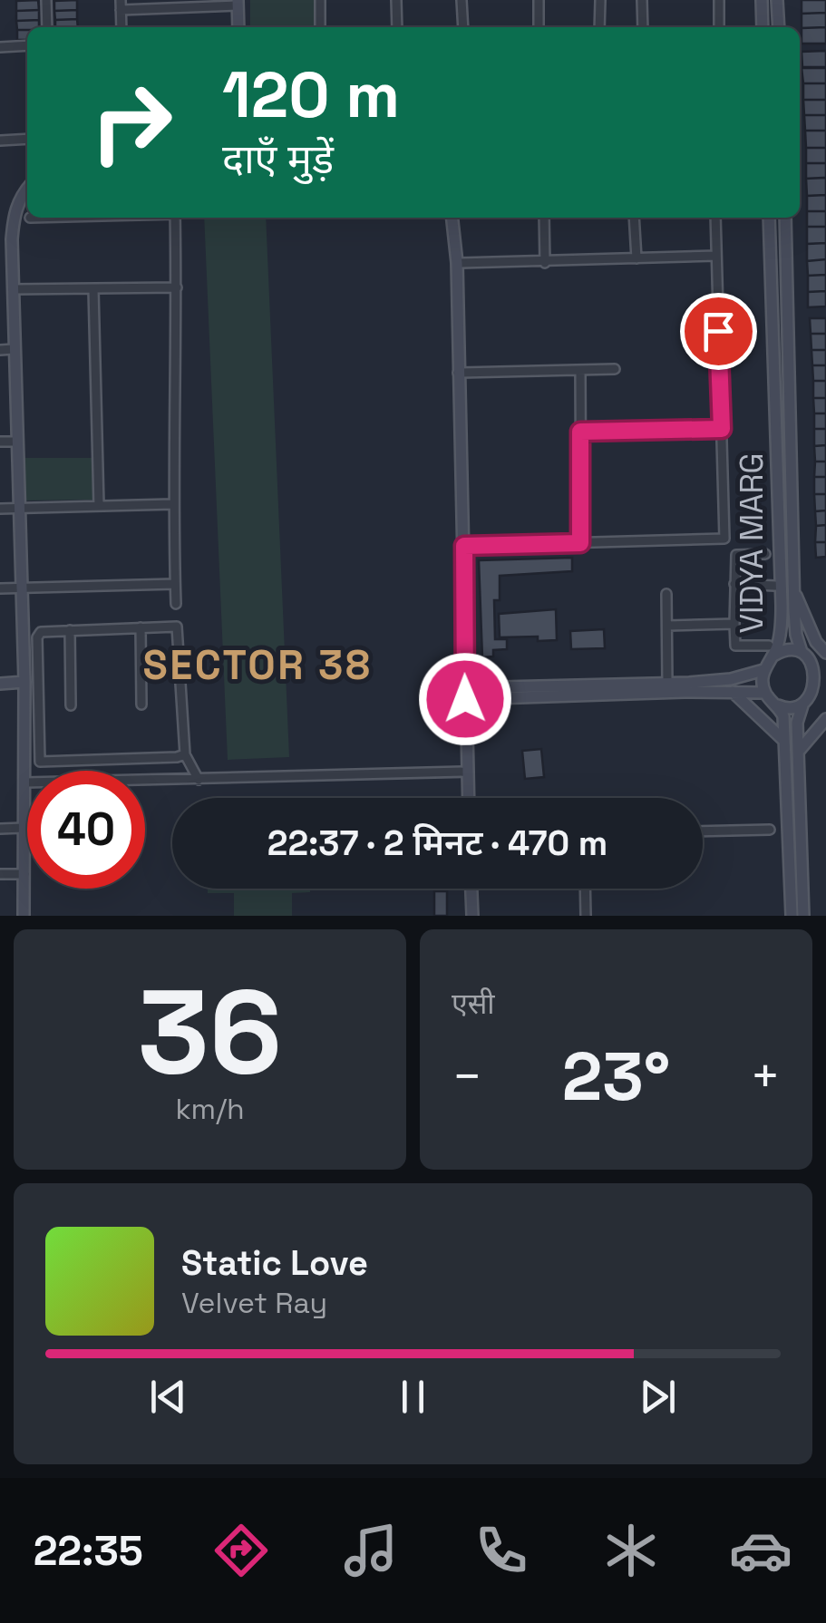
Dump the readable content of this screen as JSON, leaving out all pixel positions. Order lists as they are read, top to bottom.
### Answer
{
  "streets": {
    "street": ["VIDYA MARG"]
  },
  "districts": ["SECTOR 38"],
  "page": {
    "turn": ["120 m", "दाएँ मुड़ें"],
    "limit": "40",
    "trip": "22:37 · 2 मिनट · 470 m",
    "tile": [
      ["36", "km/h"],
      "एसी"
    ],
    "heat": ["−", "23°", "+"],
    "song": ["Static Love", "Velvet Ray"],
    "tabs": "22:35"
  }
}
